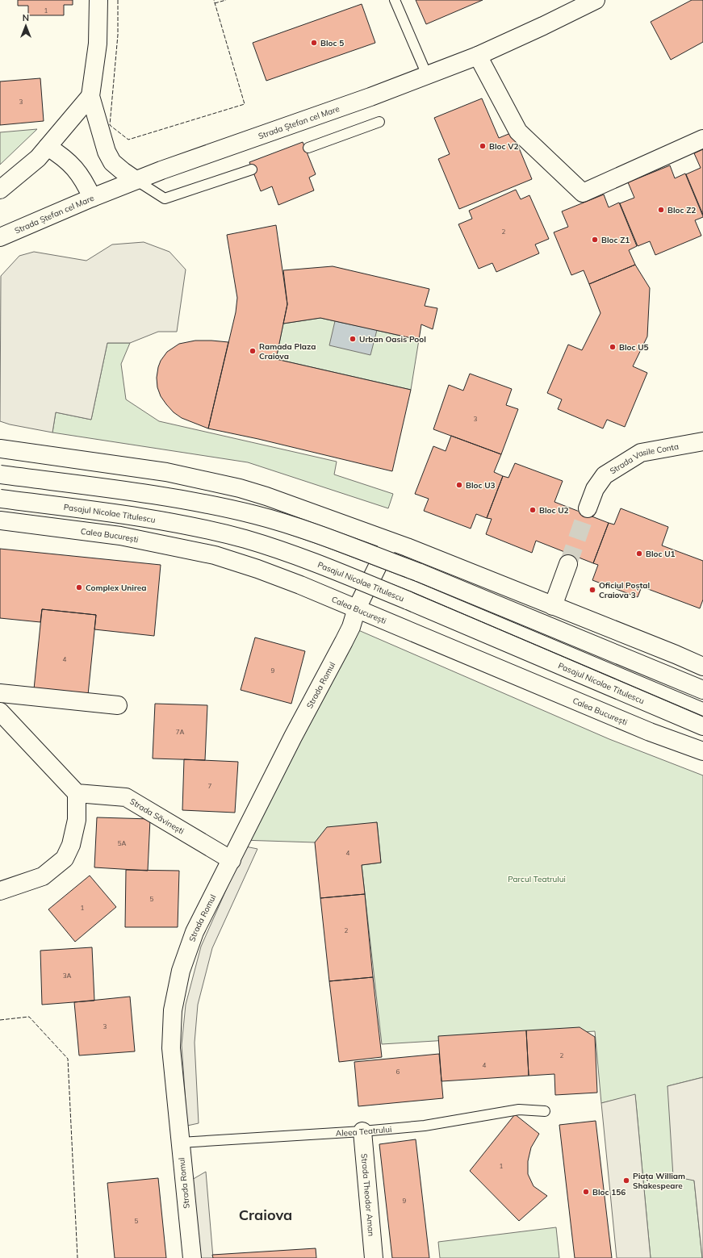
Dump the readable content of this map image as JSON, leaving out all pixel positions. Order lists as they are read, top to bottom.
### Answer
{
  "streets": {
    "street": [
      "Strada Ștefan cel Mare",
      "Strada Vasile Conta",
      "Pasajul Nicolae Titulescu",
      "Calea București",
      "Strada Romul",
      "Strada Săvinești",
      "Strada Theodor Aman"
    ],
    "lane": ["Aleea Teatrului"]
  },
  "crossings": [
    ["Calea București", "Strada Romul"],
    ["Strada Romul", "Strada Săvinești"],
    ["Strada Romul", "Aleea Teatrului"],
    ["Aleea Teatrului", "Strada Theodor Aman"]
  ],
  "districts": ["Craiova"],
  "parks": ["Parcul Teatrului"],
  "places": [
    "Bloc 5",
    "Bloc V2",
    "Bloc Z2",
    "Bloc Z1",
    "Urban Oasis Pool",
    "Bloc U5",
    "Ramada Plaza Craiova",
    "Bloc U3",
    "Bloc U2",
    "Bloc U1",
    "Complex Unirea",
    "Oficiul Poștal Craiova 3",
    "Piața William Shakespeare",
    "Bloc 156"
  ],
  "house_numbers": [
    "1",
    "3",
    "2",
    "3",
    "4",
    "9",
    "7A",
    "7",
    "5A",
    "4",
    "5",
    "1",
    "2",
    "3A",
    "3",
    "2",
    "4",
    "6",
    "1",
    "9",
    "5"
  ],
  "north": "top"
}
